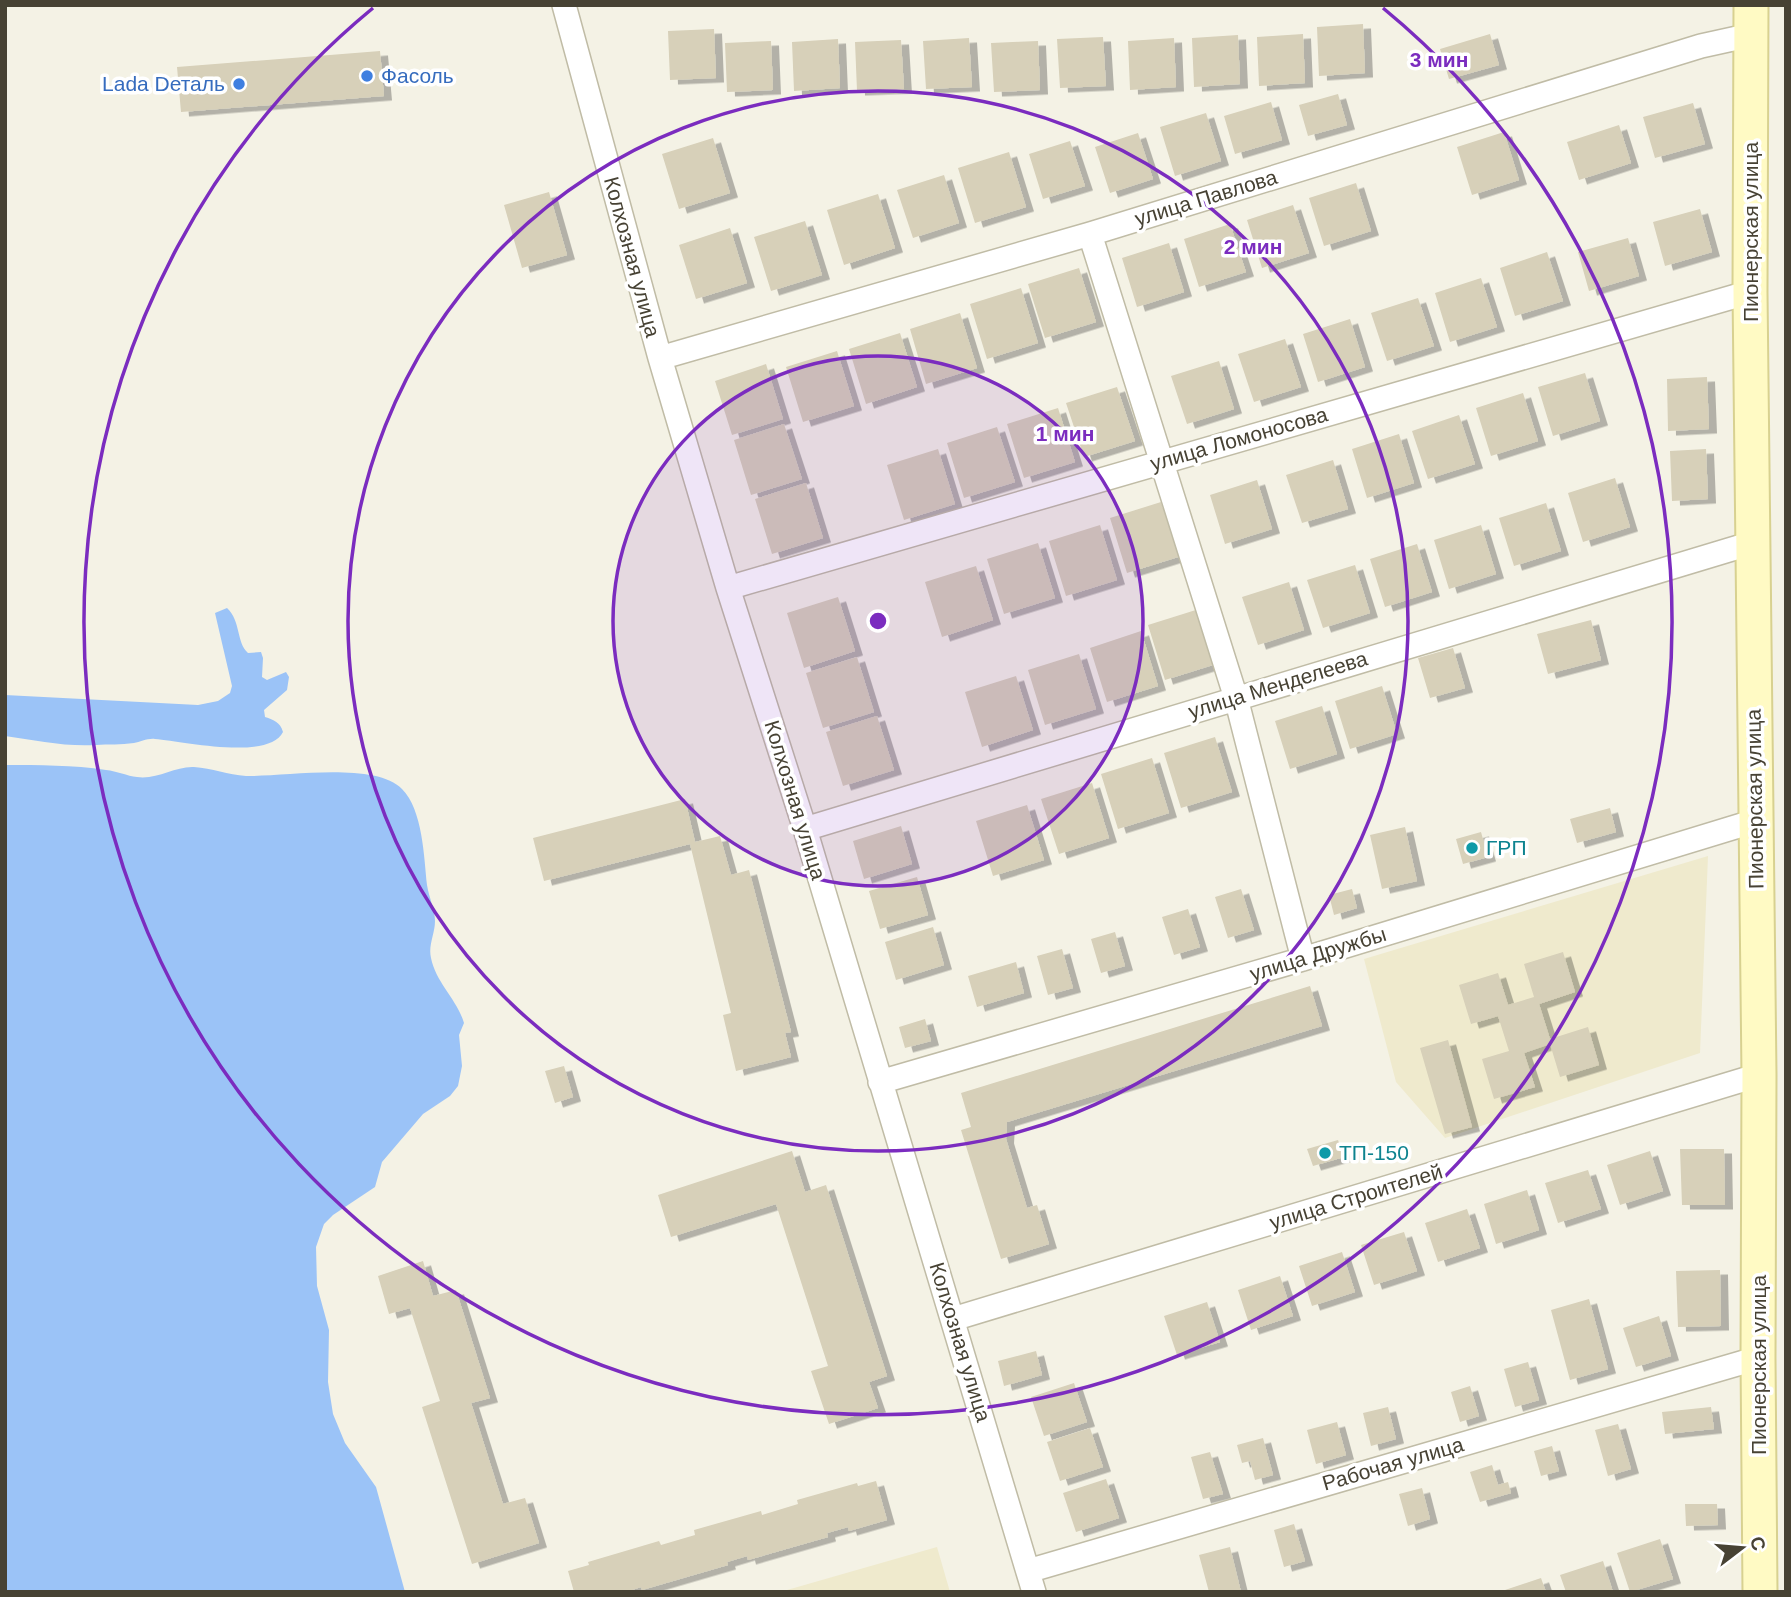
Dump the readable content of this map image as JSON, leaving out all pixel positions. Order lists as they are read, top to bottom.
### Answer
{
  "streets": {
    "street": [
      "улица Павлова",
      "Пионерская улица",
      "Колхозная улица",
      "улица Ломоносова",
      "улица Менделеева",
      "улица Дружбы",
      "улица Строителей",
      "Рабочая улица"
    ]
  },
  "crossings": [
    ["улица Павлова", "Пионерская улица"],
    ["улица Павлова", "Колхозная улица"],
    ["Пионерская улица", "улица Ломоносова"],
    ["Пионерская улица", "улица Менделеева"],
    ["Пионерская улица", "улица Дружбы"],
    ["Пионерская улица", "улица Строителей"],
    ["Пионерская улица", "Рабочая улица"],
    ["Колхозная улица", "улица Ломоносова"],
    ["Колхозная улица", "улица Менделеева"],
    ["Колхозная улица", "улица Дружбы"],
    ["Колхозная улица", "улица Строителей"],
    ["Колхозная улица", "Рабочая улица"]
  ],
  "places": [
    "Фасоль",
    "Lada Dеталь",
    "ГРП",
    "ТП-150"
  ],
  "north": "right",
  "rings": ["3 мин", "2 мин", "1 мин"]
}
